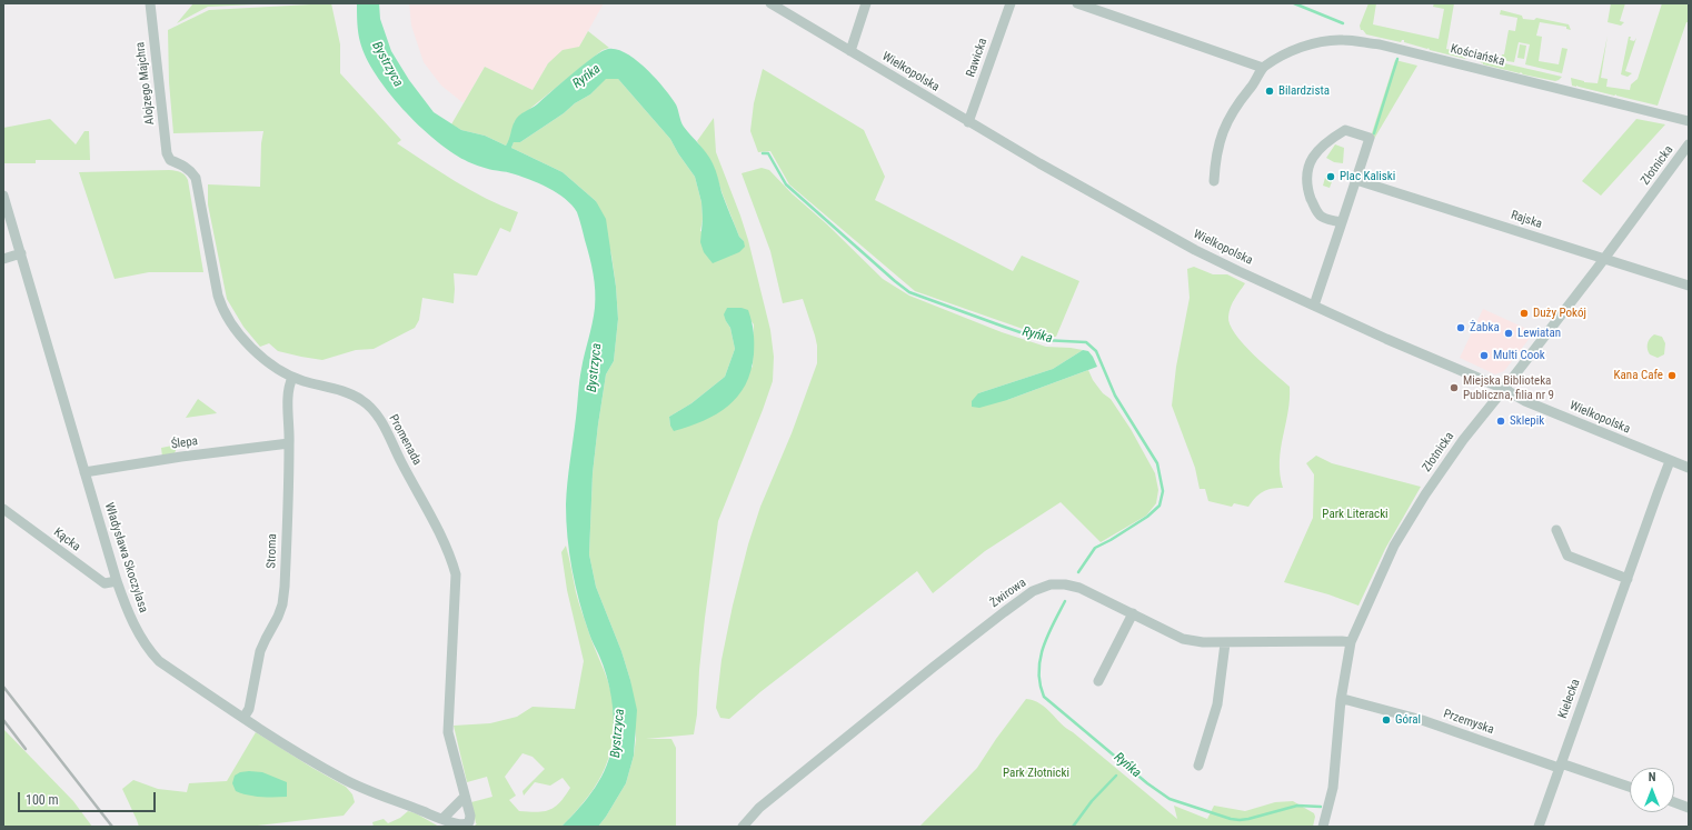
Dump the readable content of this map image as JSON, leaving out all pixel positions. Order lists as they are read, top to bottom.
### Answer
{
  "streets": {
    "street": [
      "Kościańska",
      "Rawicka",
      "Wielkopolska",
      "Alojzego Majchra",
      "Złotnicka",
      "Rajska",
      "Promenada",
      "Ślepa",
      "Kącka",
      "Stroma",
      "Władysława Skoczylasa",
      "Żwirowa",
      "Kielecka",
      "Przemyska"
    ]
  },
  "crossings": [
    ["Rawicka", "Wielkopolska"],
    ["Wielkopolska", "Złotnicka"],
    ["Wielkopolska", "Kielecka"],
    ["Alojzego Majchra", "Promenada"],
    ["Złotnicka", "Rajska"],
    ["Złotnicka", "Żwirowa"],
    ["Złotnicka", "Przemyska"],
    ["Promenada", "Stroma"],
    ["Promenada", "Władysława Skoczylasa"],
    ["Ślepa", "Stroma"],
    ["Ślepa", "Władysława Skoczylasa"],
    ["Kącka", "Władysława Skoczylasa"],
    ["Stroma", "Władysława Skoczylasa"],
    ["Kielecka", "Przemyska"]
  ],
  "water": ["Bystrzyca", "Ryńka"],
  "parks": ["Park Literacki", "Park Złotnicki"],
  "places": [
    "Bilardzista",
    "Plac Kaliski",
    "Duży Pokój",
    "Żabka",
    "Lewiatan",
    "Multi Cook",
    "Kana Cafe",
    "Miejska Biblioteka Publiczna, filia nr 9",
    "Sklepik",
    "Góral"
  ],
  "scale_bar": "100 m",
  "north": "top"
}
